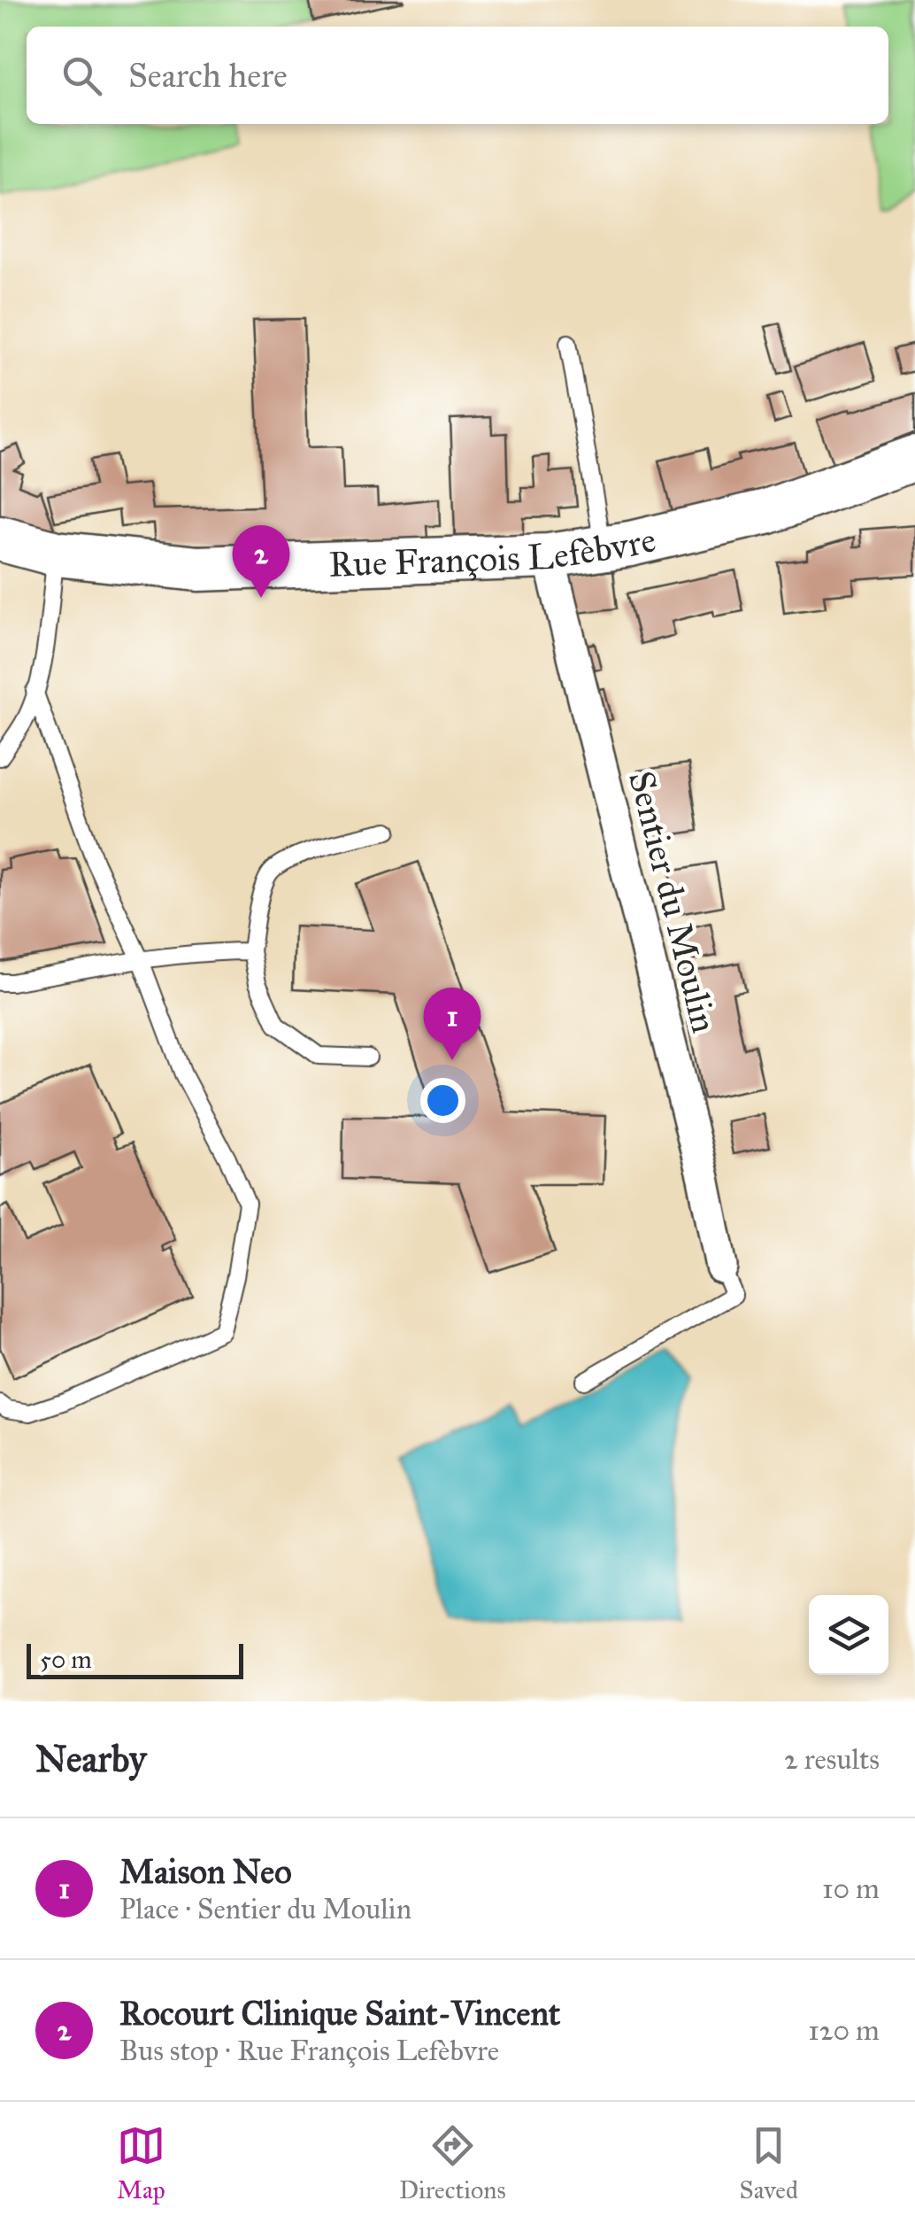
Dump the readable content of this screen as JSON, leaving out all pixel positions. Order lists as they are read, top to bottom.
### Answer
{
  "streets": {
    "main road": ["Rue François Lefèbvre"],
    "street": ["Sentier du Moulin"]
  },
  "crossings": [
    ["Rue François Lefèbvre", "Sentier du Moulin"]
  ],
  "scale_bar": "50 m",
  "page": {
    "search": "Search here",
    "pins": ["2", "1"],
    "scale": "50 m",
    "heading": ["Nearby", "2 results"],
    "list": [
      {
        "mark": "1",
        "name": "Maison Neo",
        "note": "Place · Sentier du Moulin",
        "value": "10 m"
      },
      {
        "mark": "2",
        "name": "Rocourt Clinique Saint-Vincent",
        "note": "Bus stop · Rue François Lefèbvre",
        "value": "120 m"
      }
    ],
    "nav": ["Map", "Directions", "Saved"]
  }
}
